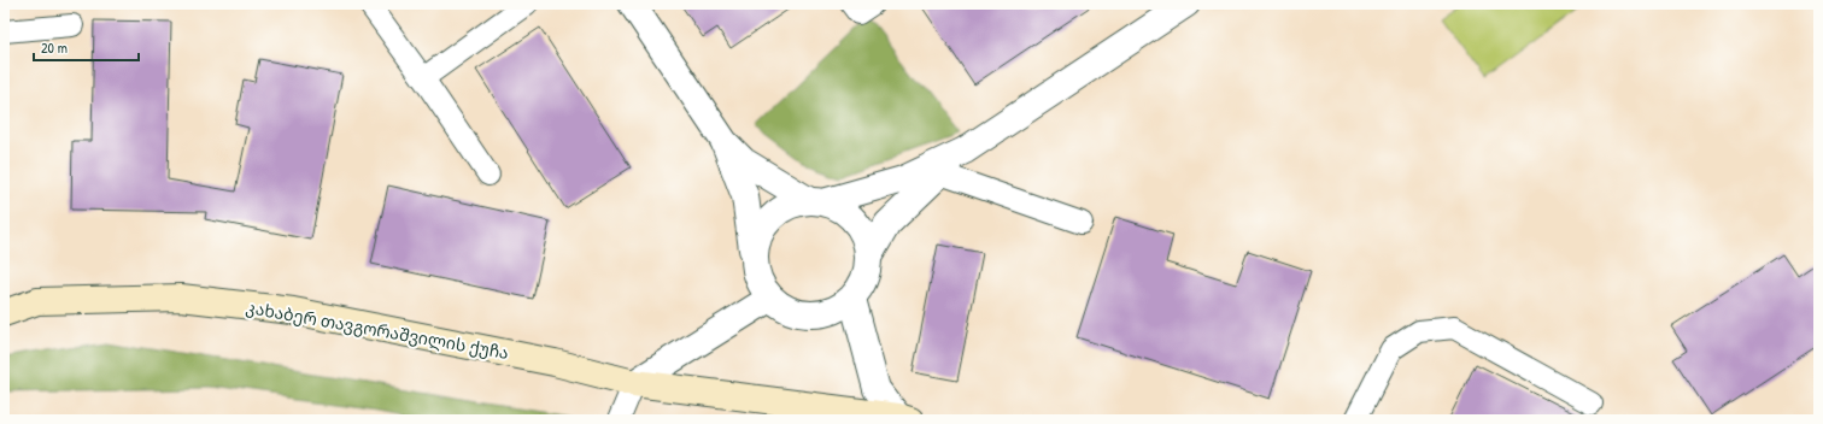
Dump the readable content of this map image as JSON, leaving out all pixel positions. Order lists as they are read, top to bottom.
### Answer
{
  "streets": {
    "street": ["კახაბერ თავგორაშვილის ქუჩა"]
  },
  "scale_bar": "20 m"
}
